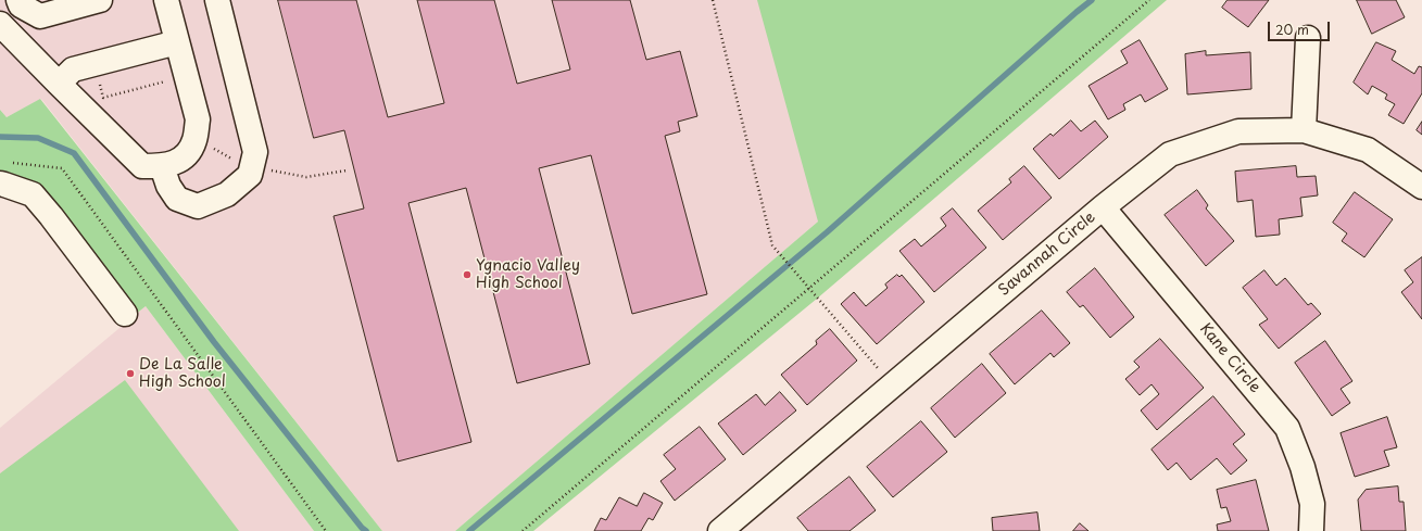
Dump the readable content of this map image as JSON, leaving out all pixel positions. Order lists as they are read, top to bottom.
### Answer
{
  "streets": {
    "street": ["Savannah Circle", "Kane Circle"]
  },
  "crossings": [
    ["Savannah Circle", "Kane Circle"]
  ],
  "places": ["Ygnacio Valley High School", "De La Salle High School"],
  "scale_bar": "20 m"
}
